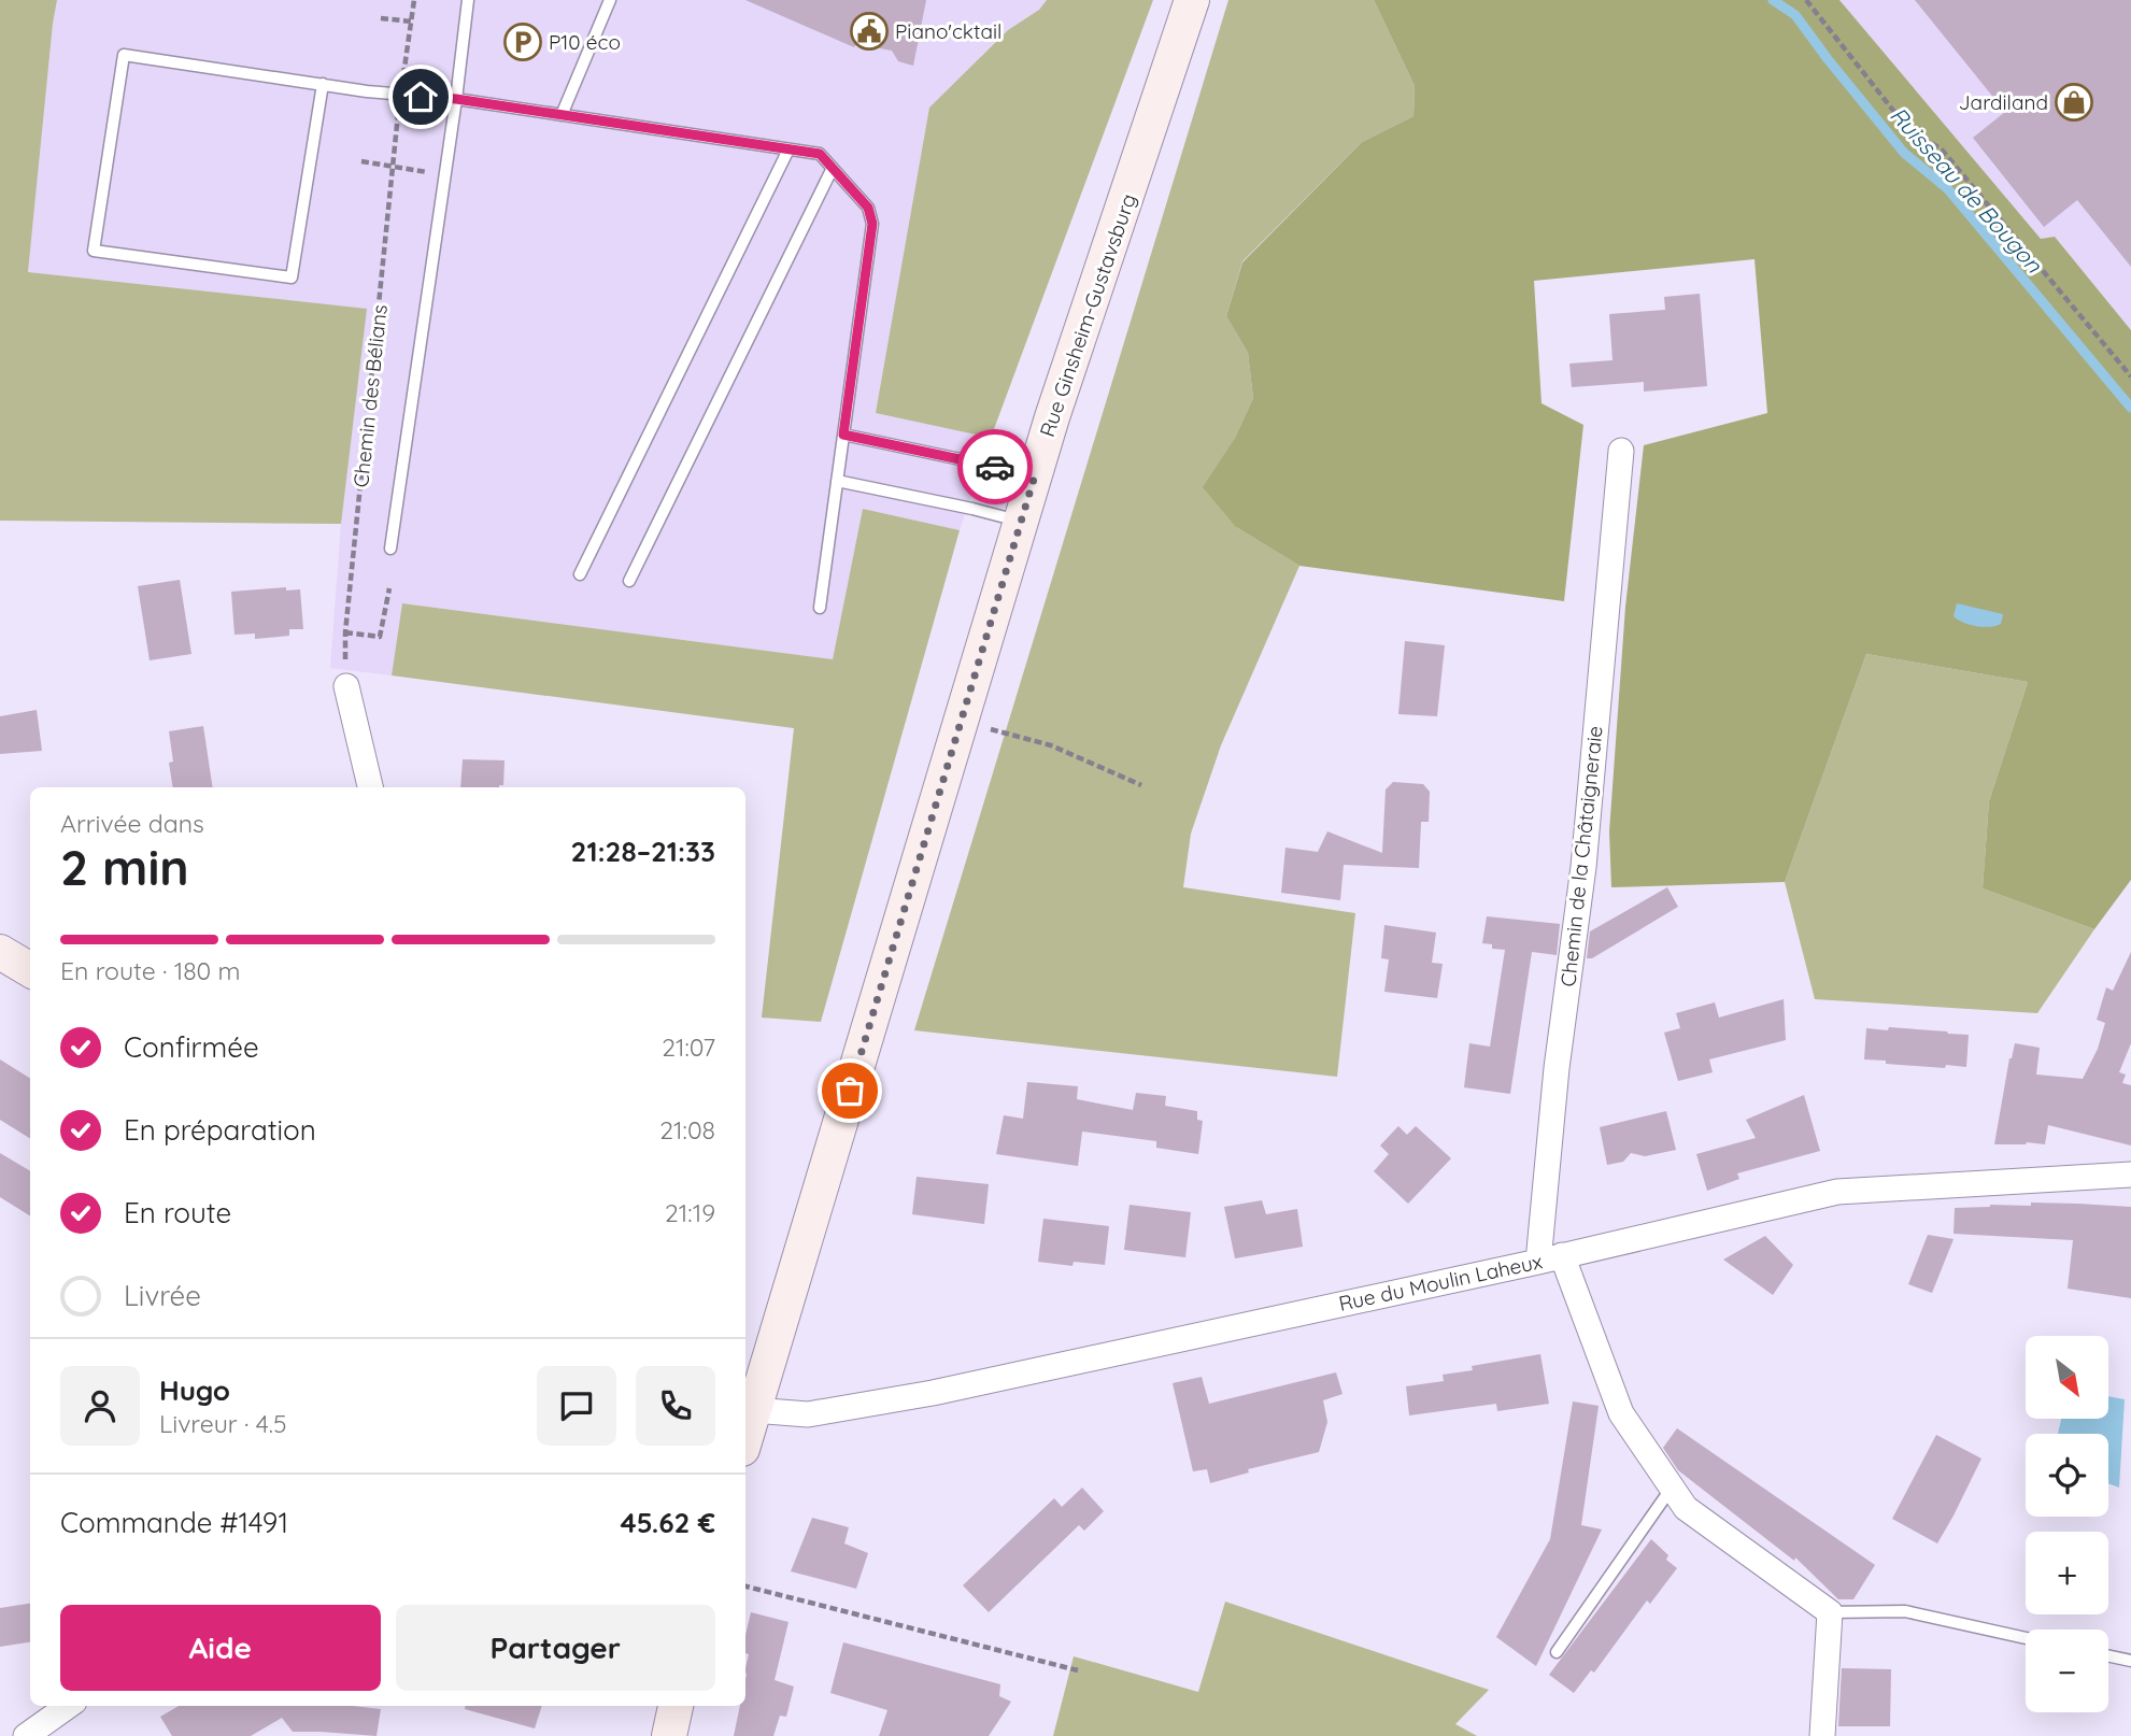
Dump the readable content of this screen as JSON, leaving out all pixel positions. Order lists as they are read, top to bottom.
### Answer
{
  "streets": {
    "street": ["Rue Ginsheim-Gustavsburg", "Chemin de la Châtaigneraie", "Rue du Moulin Laheux"],
    "path": ["Chemin des Bélians"]
  },
  "crossings": [
    ["Rue Ginsheim-Gustavsburg", "Rue du Moulin Laheux"],
    ["Chemin de la Châtaigneraie", "Rue du Moulin Laheux"]
  ],
  "water": ["Ruisseau de Bougon"],
  "places": {
    "public building": ["Piano'cktail"],
    "parking": ["P10 éco"],
    "shop": ["Jardiland"]
  },
  "north": "bottom right",
  "page": {
    "heading": ["2 min", "Arrivée dans", "21:28–21:33"],
    "panel": [
      "Hugo",
      "Livreur · 4.5",
      "Commande #1491",
      "45.62 €"
    ],
    "bar": "En route · 180 m",
    "list": [
      ["Confirmée", "21:07"],
      ["En préparation", "21:08"],
      ["En route", "21:19"],
      "Livrée"
    ],
    "map_buttons": ["+", "−"],
    "buttons": ["Aide", "Partager"]
  }
}
